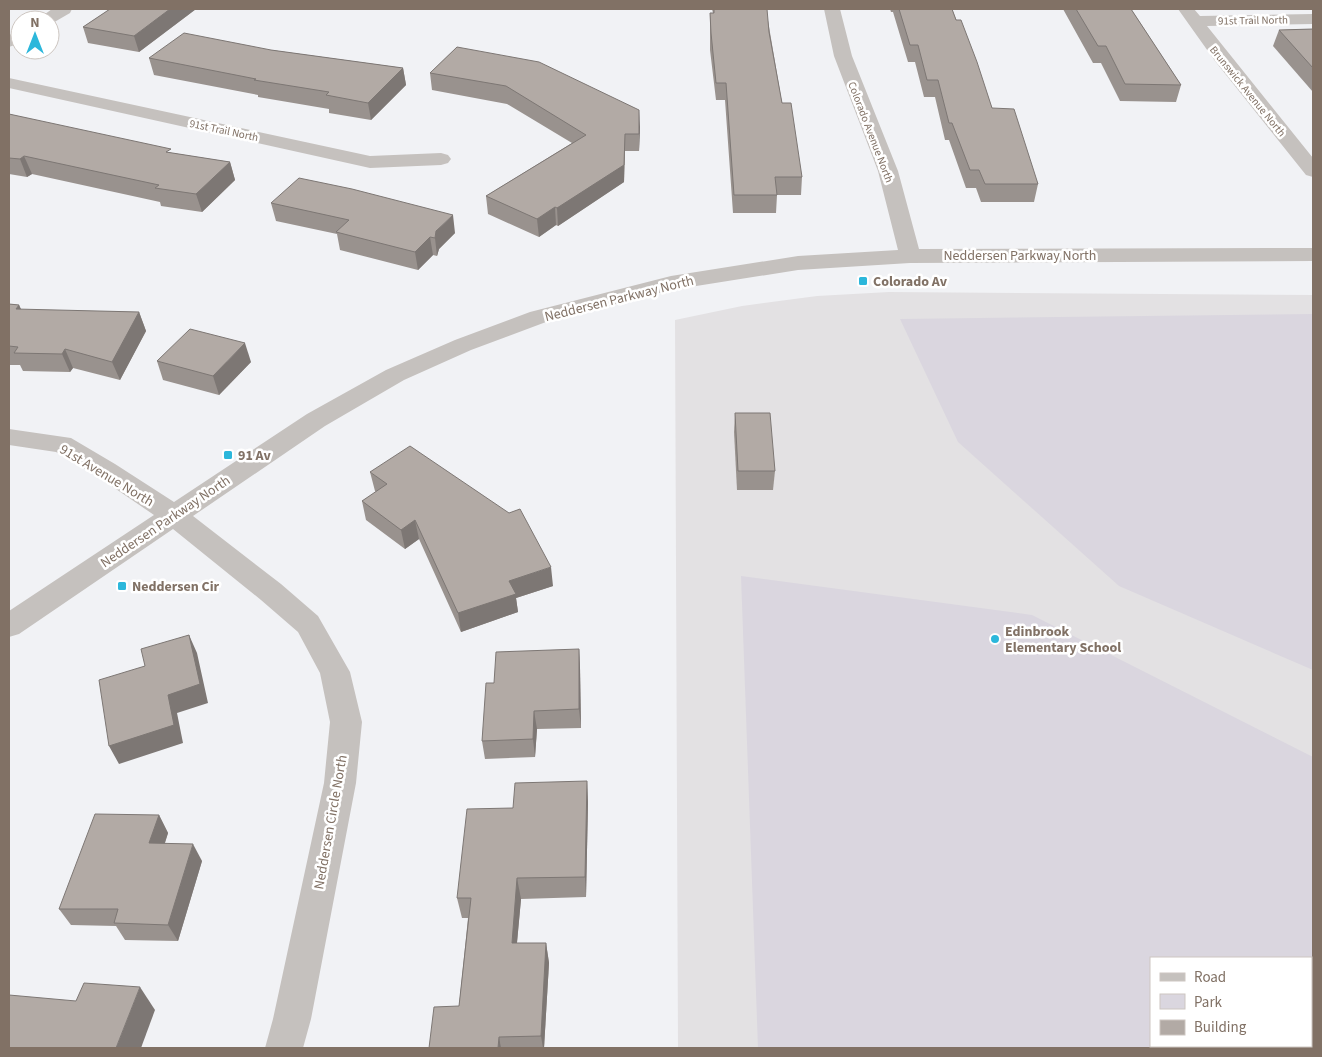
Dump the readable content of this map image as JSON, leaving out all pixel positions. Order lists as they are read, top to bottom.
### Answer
{
  "streets": {
    "street": [
      "91st Trail North",
      "Brunswick Avenue North",
      "Colorado Avenue North",
      "Neddersen Parkway North",
      "91st Avenue North",
      "Neddersen Circle North"
    ]
  },
  "crossings": [
    ["91st Trail North", "Brunswick Avenue North"],
    ["Colorado Avenue North", "Neddersen Parkway North"],
    ["Neddersen Parkway North", "91st Avenue North"],
    ["Neddersen Parkway North", "Neddersen Circle North"],
    ["91st Avenue North", "Neddersen Circle North"]
  ],
  "places": {
    "transit": ["Colorado Av", "91 Av", "Neddersen Cir"],
    "other": ["Edinbrook Elementary School"]
  },
  "legend": ["Road", "Park", "Building"],
  "north": "top"
}
